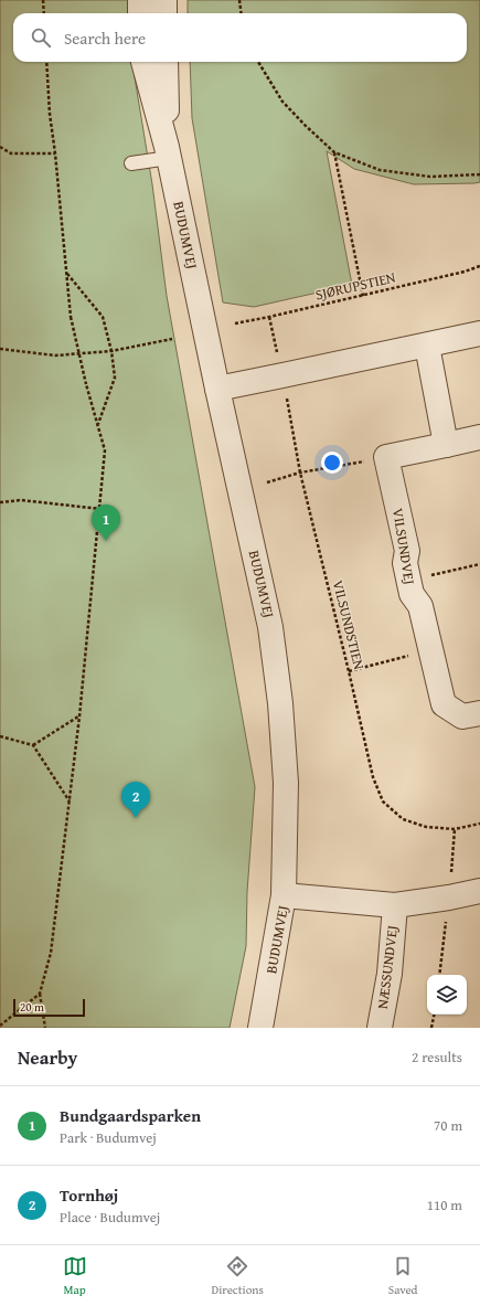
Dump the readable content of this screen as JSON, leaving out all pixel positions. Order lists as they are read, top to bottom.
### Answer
{
  "streets": {
    "street": ["BUDUMVEJ", "VILSUNDVEJ", "NÆSSUNDVEJ"],
    "path": ["SJØRUPSTIEN", "VILSUNDSTIEN"]
  },
  "crossings": [
    ["BUDUMVEJ", "NÆSSUNDVEJ"],
    ["SJØRUPSTIEN", "VILSUNDSTIEN"]
  ],
  "scale_bar": "20 m",
  "page": {
    "search": "Search here",
    "pins": ["1", "2"],
    "scale": "20 m",
    "heading": ["Nearby", "2 results"],
    "list": [
      {
        "mark": "1",
        "name": "Bundgaardsparken",
        "note": "Park · Budumvej",
        "value": "70 m"
      },
      {
        "mark": "2",
        "name": "Tornhøj",
        "note": "Place · Budumvej",
        "value": "110 m"
      }
    ],
    "nav": ["Map", "Directions", "Saved"]
  }
}
